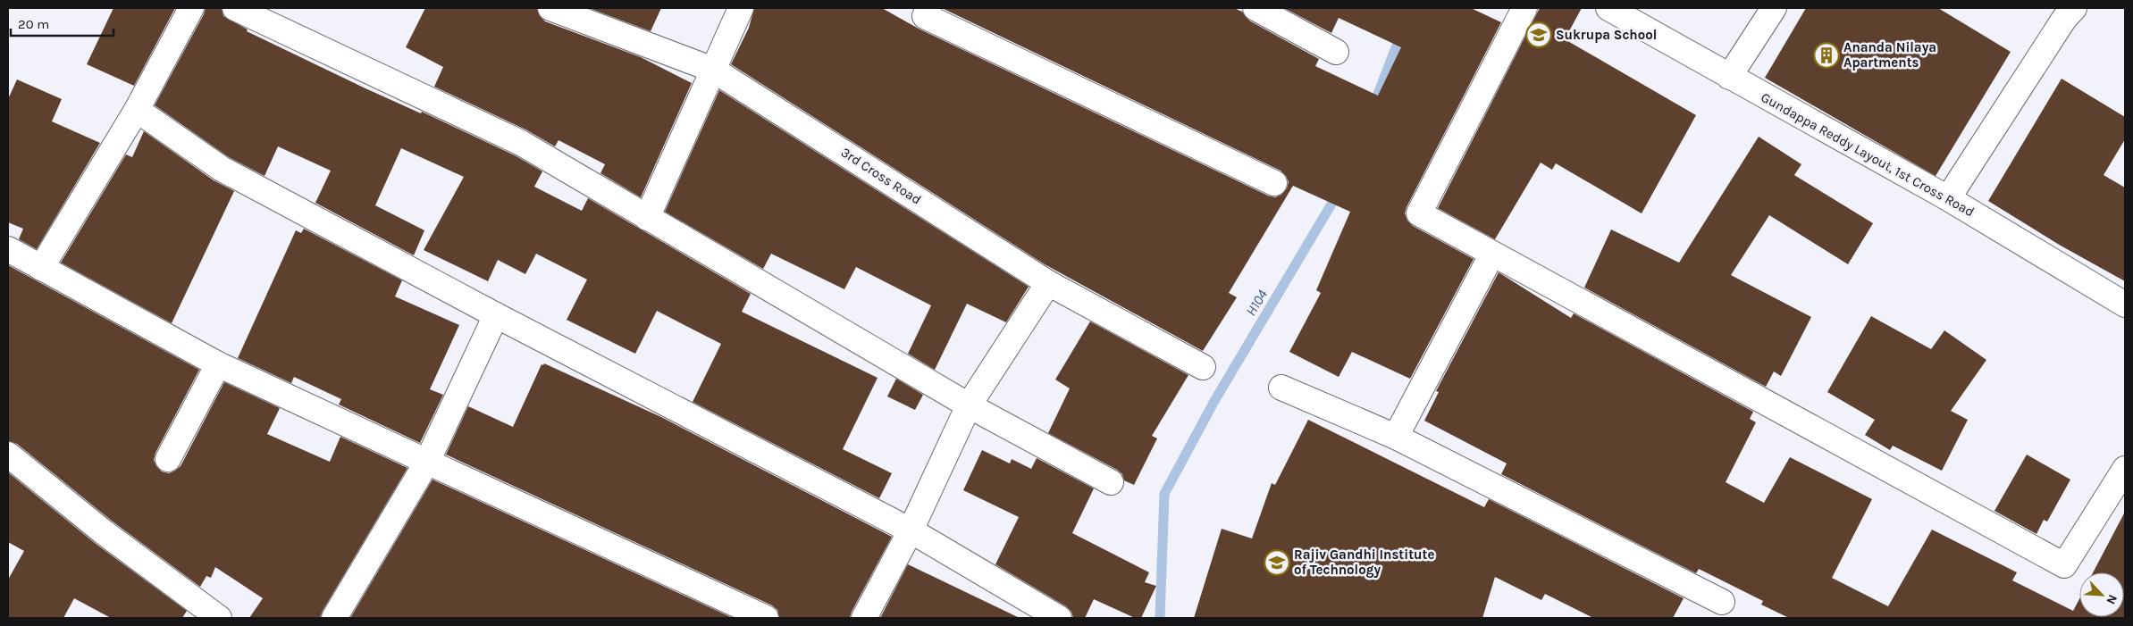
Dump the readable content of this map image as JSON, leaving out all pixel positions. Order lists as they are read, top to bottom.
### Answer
{
  "streets": {
    "street": ["Gundappa Reddy Layout, 1st Cross Road", "3rd Cross Road"]
  },
  "water": ["H104"],
  "places": {
    "school or university": ["Sukrupa School", "Rajiv Gandhi Institute of Technology"],
    "building": ["Ananda Nilaya Apartments"]
  },
  "scale_bar": "20 m",
  "north": "bottom right"
}
